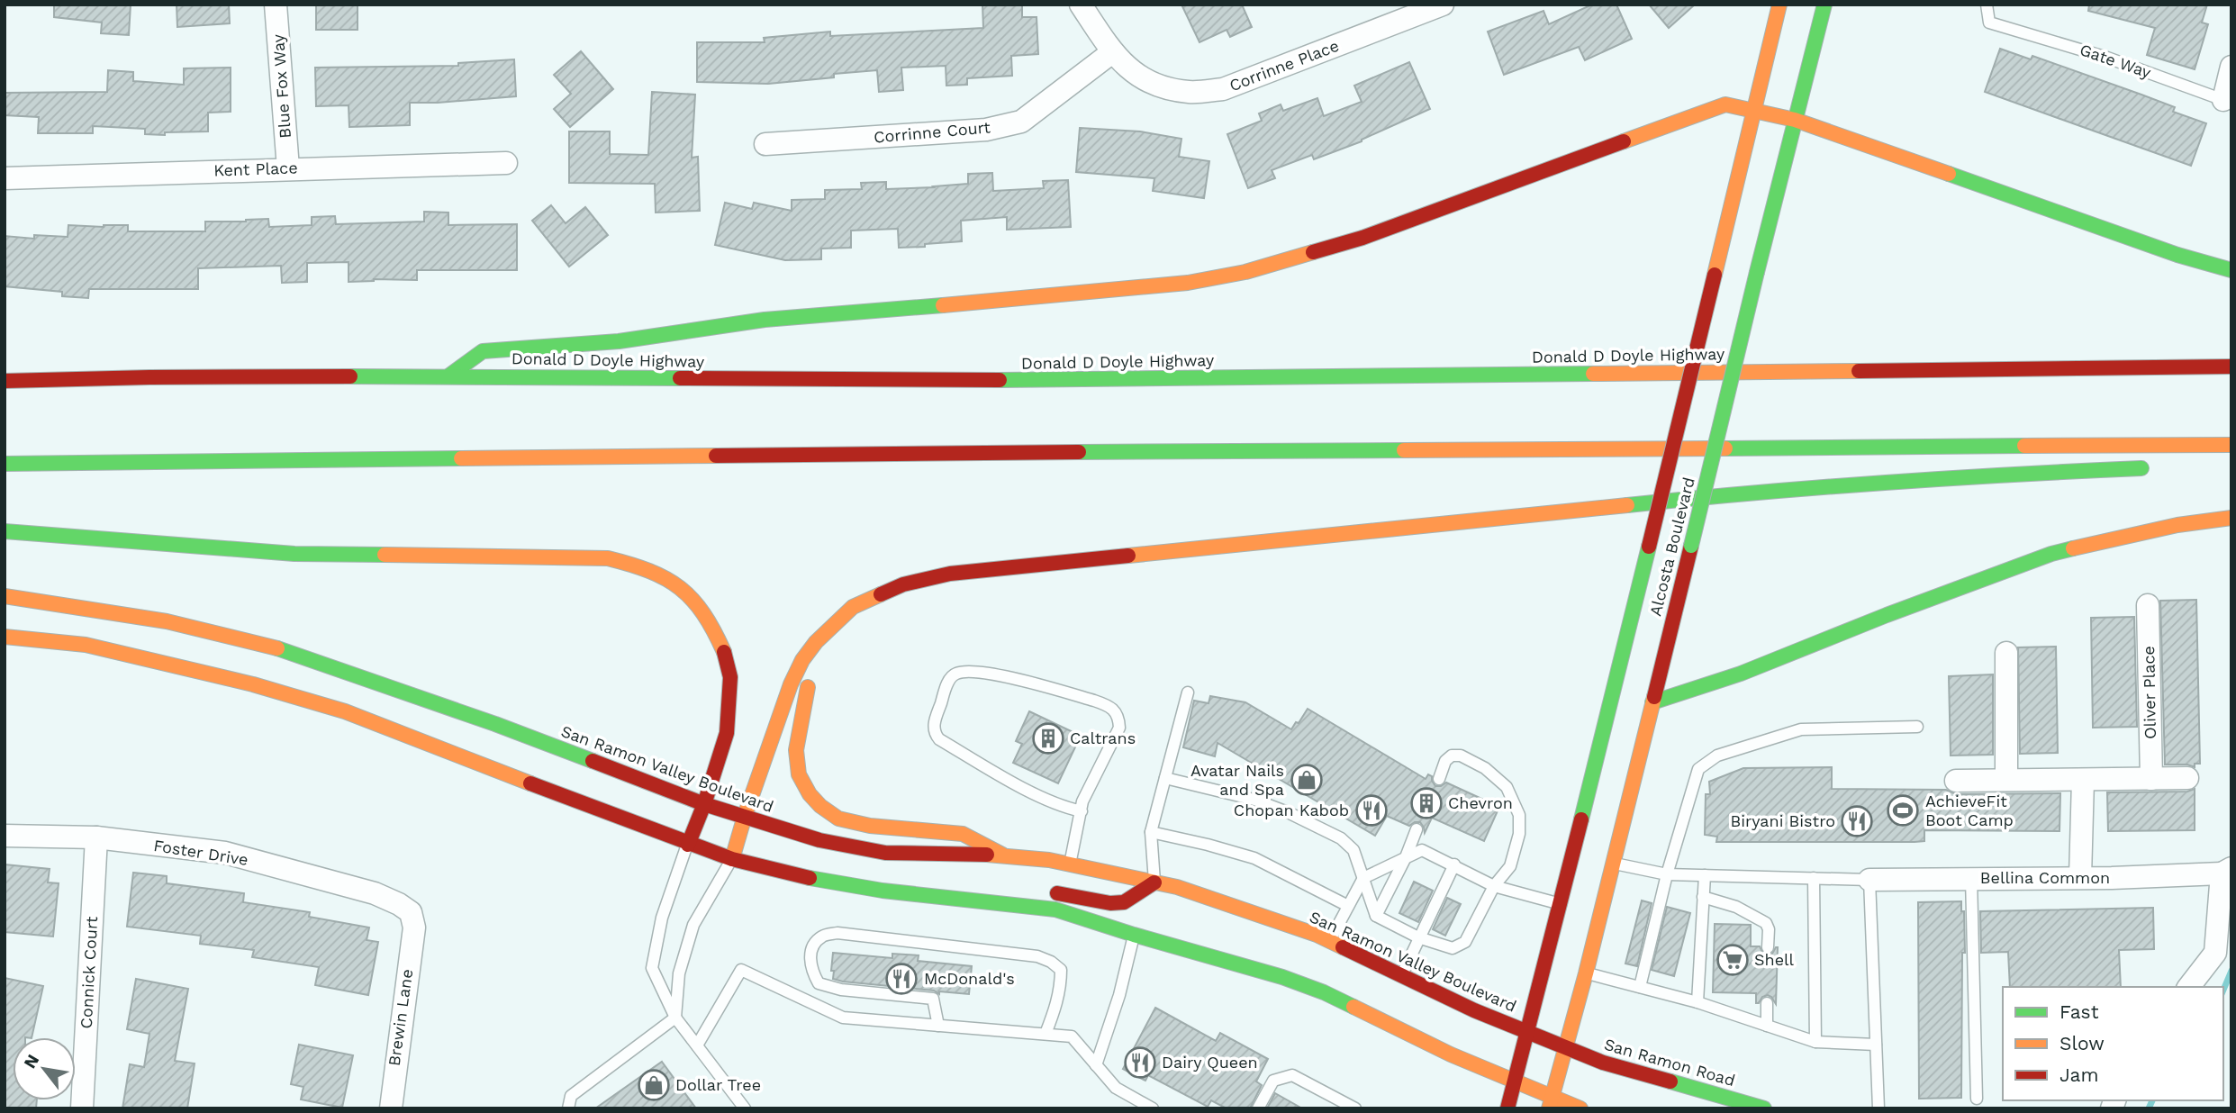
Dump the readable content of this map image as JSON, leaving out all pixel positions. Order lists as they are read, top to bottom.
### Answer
{
  "streets": {
    "main road": [
      "Donald D Doyle Highway",
      "Alcosta Boulevard",
      "San Ramon Valley Boulevard",
      "San Ramon Road"
    ],
    "street": [
      "Gate Way",
      "Corrinne Place",
      "Blue Fox Way",
      "Corrinne Court",
      "Kent Place",
      "Oliver Place",
      "Foster Drive",
      "Bellina Common",
      "Connick Court",
      "Brewin Lane"
    ]
  },
  "crossings": [
    ["Corrinne Place", "Corrinne Court"],
    ["Blue Fox Way", "Kent Place"],
    ["Alcosta Boulevard", "San Ramon Valley Boulevard"],
    ["Alcosta Boulevard", "San Ramon Road"],
    ["San Ramon Valley Boulevard", "San Ramon Road"],
    ["Foster Drive", "Connick Court"],
    ["Foster Drive", "Brewin Lane"]
  ],
  "places": {
    "building": ["Caltrans", "Chevron"],
    "shop": ["Avatar Nails and Spa", "Dollar Tree"],
    "restaurant": [
      "Chopan Kabob",
      "Biryani Bistro",
      "McDonald's",
      "Dairy Queen"
    ],
    "sports": ["AchieveFit Boot Camp"],
    "supermarket": ["Shell"]
  },
  "legend": ["Fast", "Slow", "Jam"],
  "north": "top left"
}
